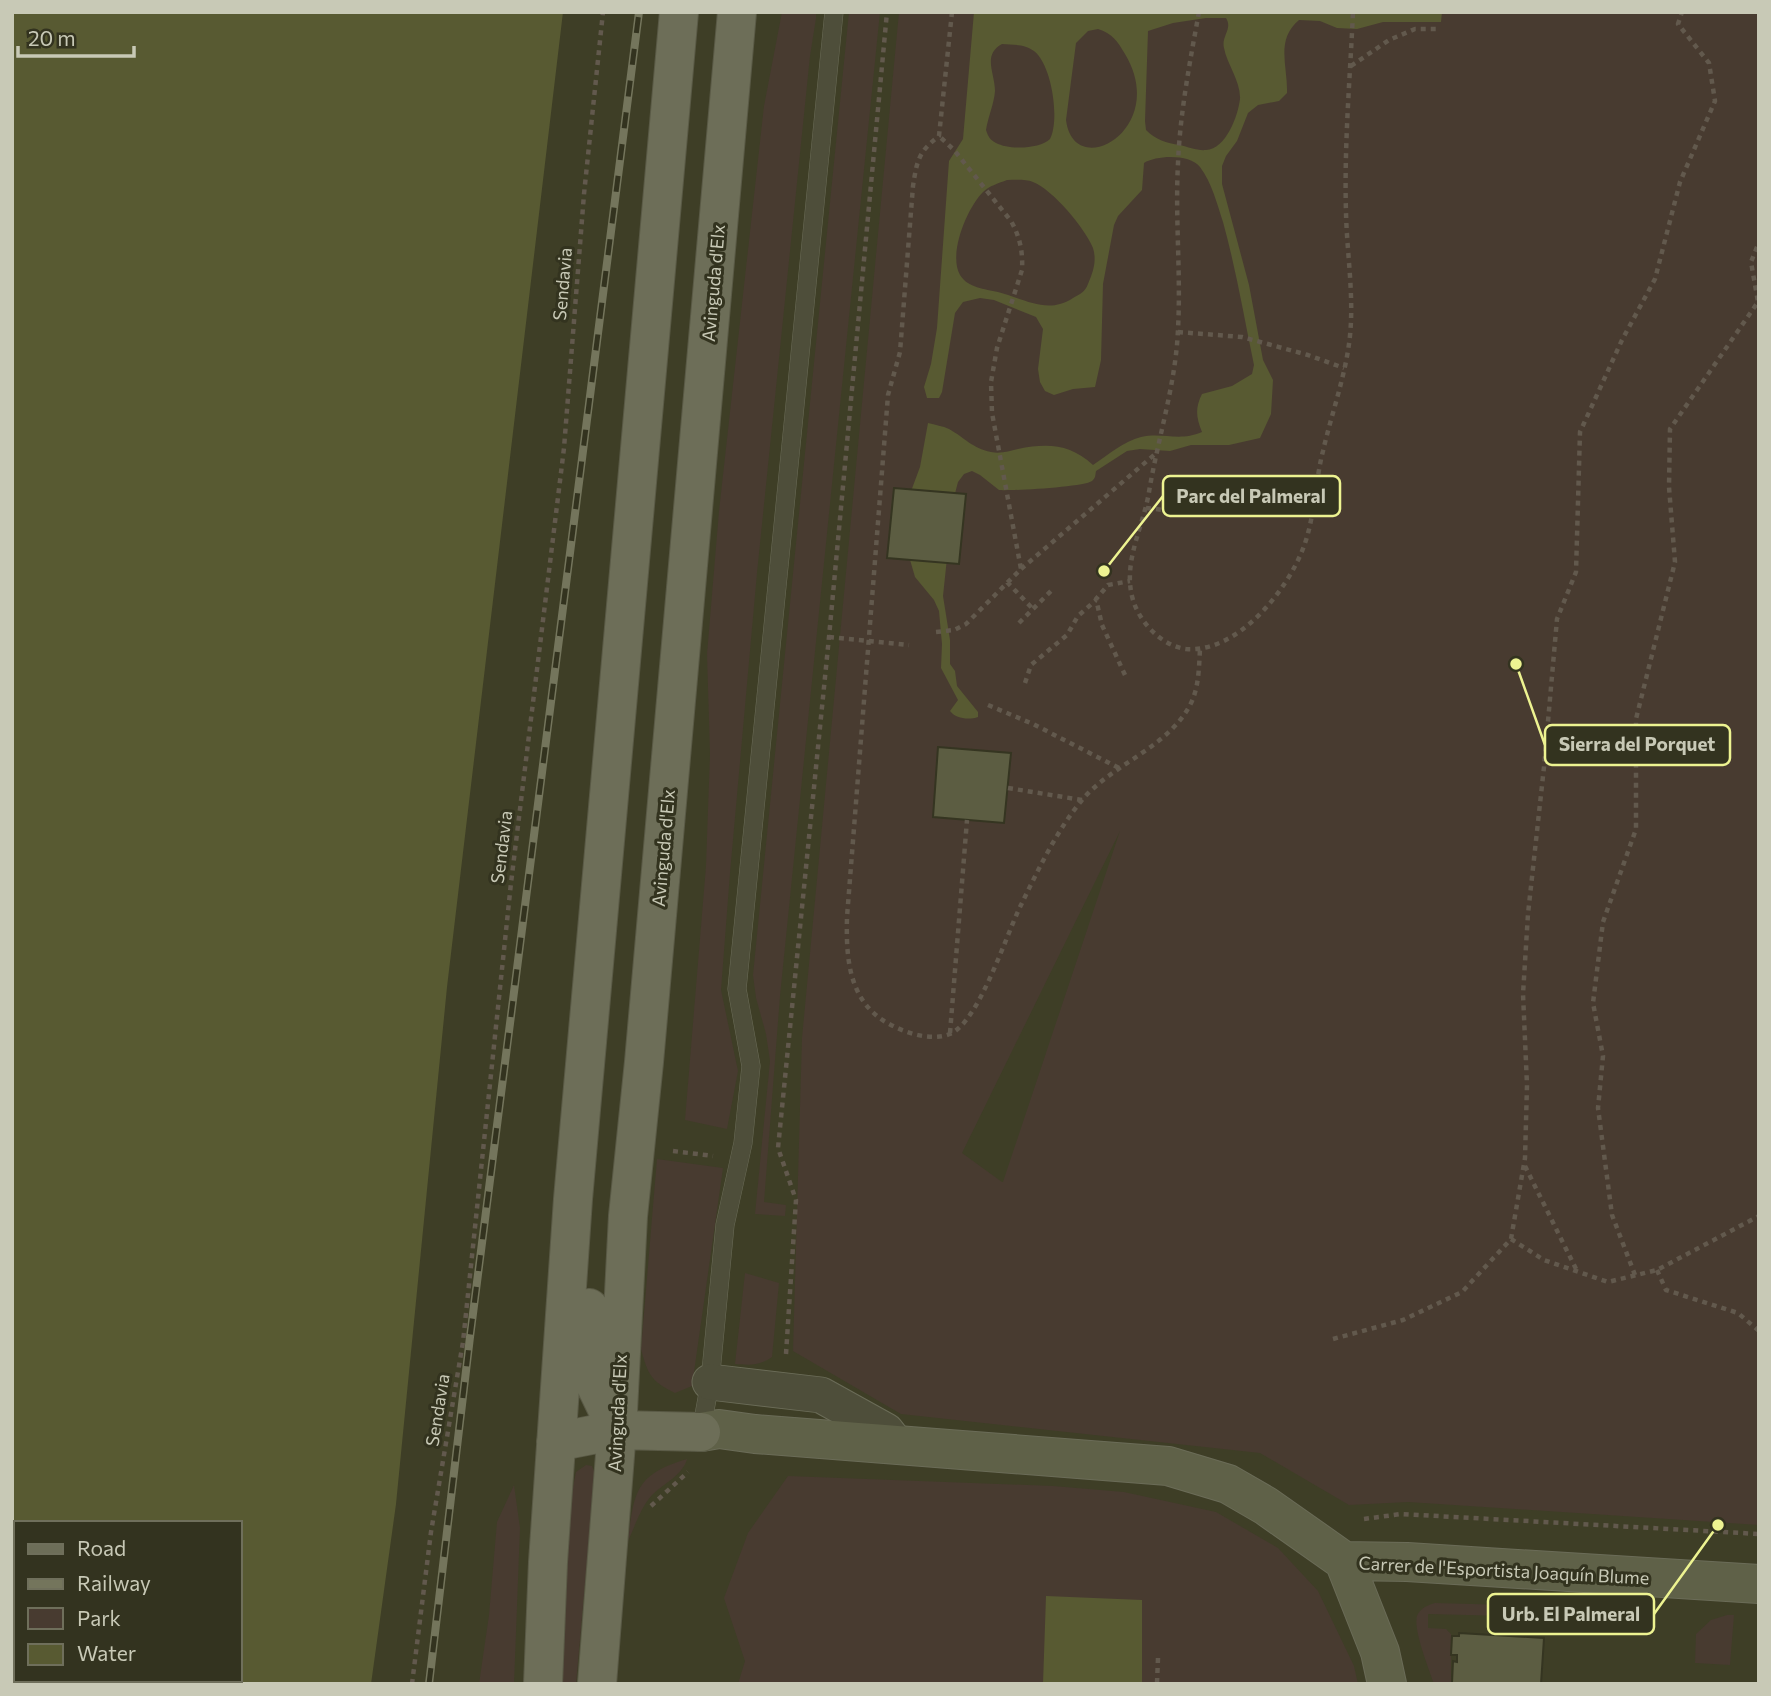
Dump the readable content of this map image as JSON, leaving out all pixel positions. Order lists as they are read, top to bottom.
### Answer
{
  "streets": {
    "main road": ["Avinguda d'Elx"],
    "street": ["Carrer de l'Esportista Joaquín Blume"],
    "path": ["Sendavia"]
  },
  "places": ["Parc del Palmeral", "Sierra del Porquet", "Urb. El Palmeral"],
  "legend": [
    "Road",
    "Railway",
    "Park",
    "Water"
  ],
  "scale_bar": "20 m"
}
